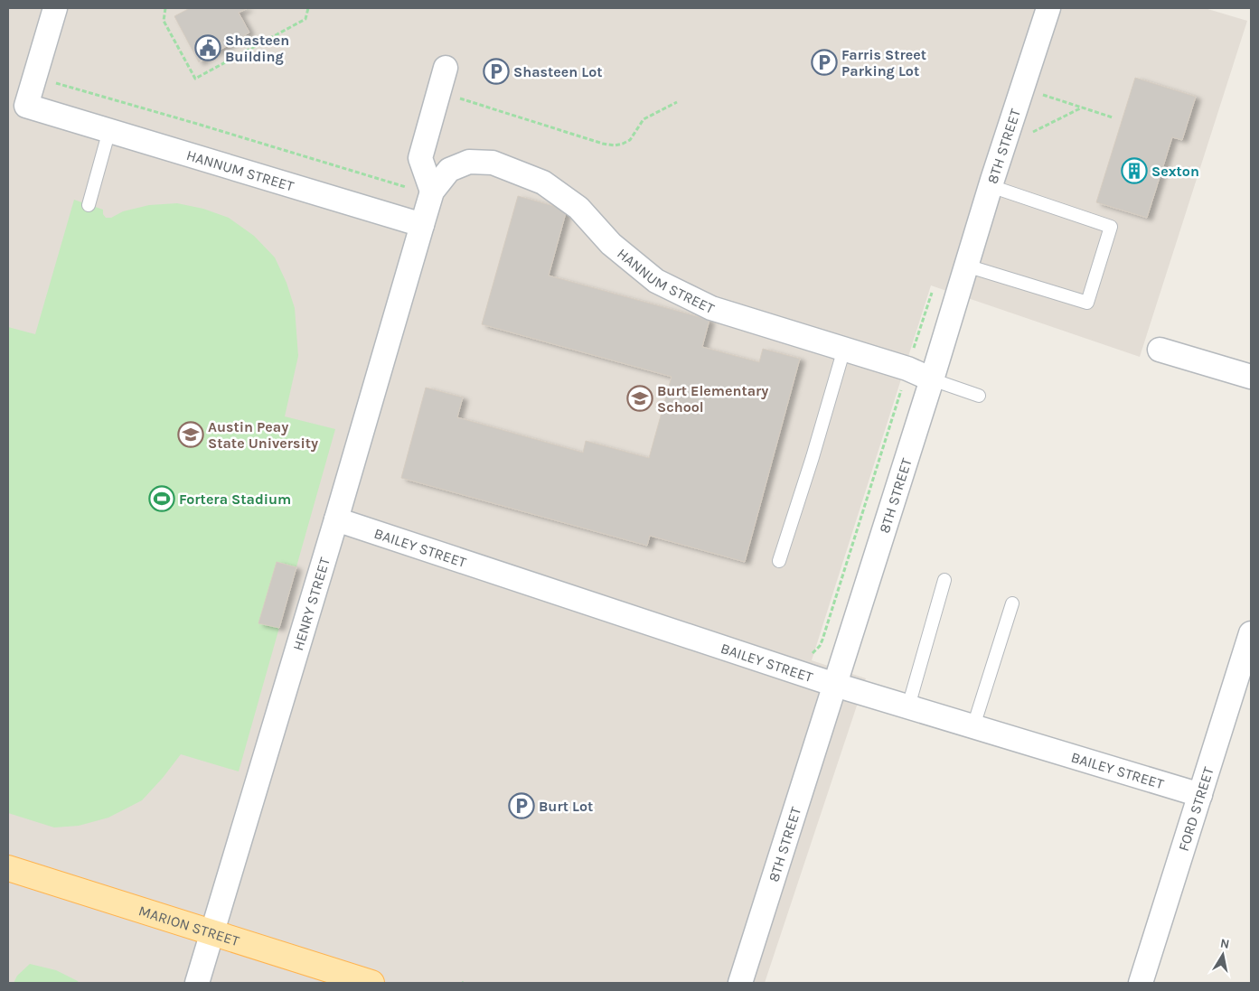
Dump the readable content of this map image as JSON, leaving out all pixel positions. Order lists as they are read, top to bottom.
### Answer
{
  "streets": {
    "main road": ["MARION STREET"],
    "street": [
      "8TH STREET",
      "HANNUM STREET",
      "BAILEY STREET",
      "HENRY STREET",
      "FORD STREET"
    ]
  },
  "crossings": [
    ["8TH STREET", "HANNUM STREET"],
    ["8TH STREET", "BAILEY STREET"],
    ["HANNUM STREET", "HENRY STREET"],
    ["BAILEY STREET", "HENRY STREET"],
    ["BAILEY STREET", "FORD STREET"],
    ["HENRY STREET", "MARION STREET"]
  ],
  "places": {
    "public building": ["Shasteen Building"],
    "parking": ["Farris Street Parking Lot", "Shasteen Lot", "Burt Lot"],
    "building": ["Sexton"],
    "school or university": ["Burt Elementary School", "Austin Peay State University"],
    "sports": ["Fortera Stadium"]
  },
  "north": "top"
}
